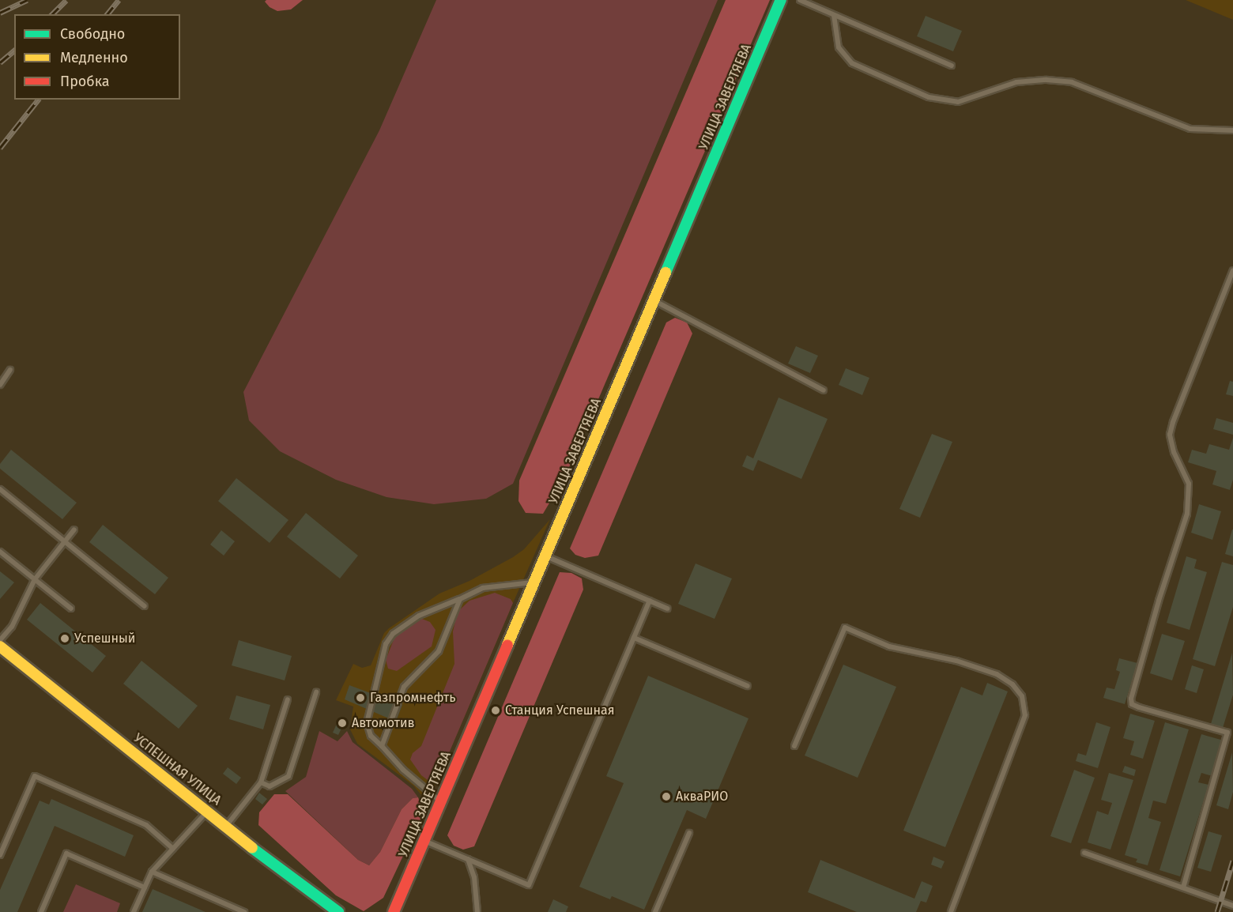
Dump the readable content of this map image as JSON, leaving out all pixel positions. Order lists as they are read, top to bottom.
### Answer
{
  "streets": {
    "main road": ["УЛИЦА ЗАВЕРТЯЕВА", "УСПЕШНАЯ УЛИЦА"]
  },
  "places": [
    "Успешный",
    "Газпромнефть",
    "Станция Успешная",
    "Автомотив",
    "АкваРИО"
  ],
  "legend": ["Свободно", "Медленно", "Пробка"]
}
